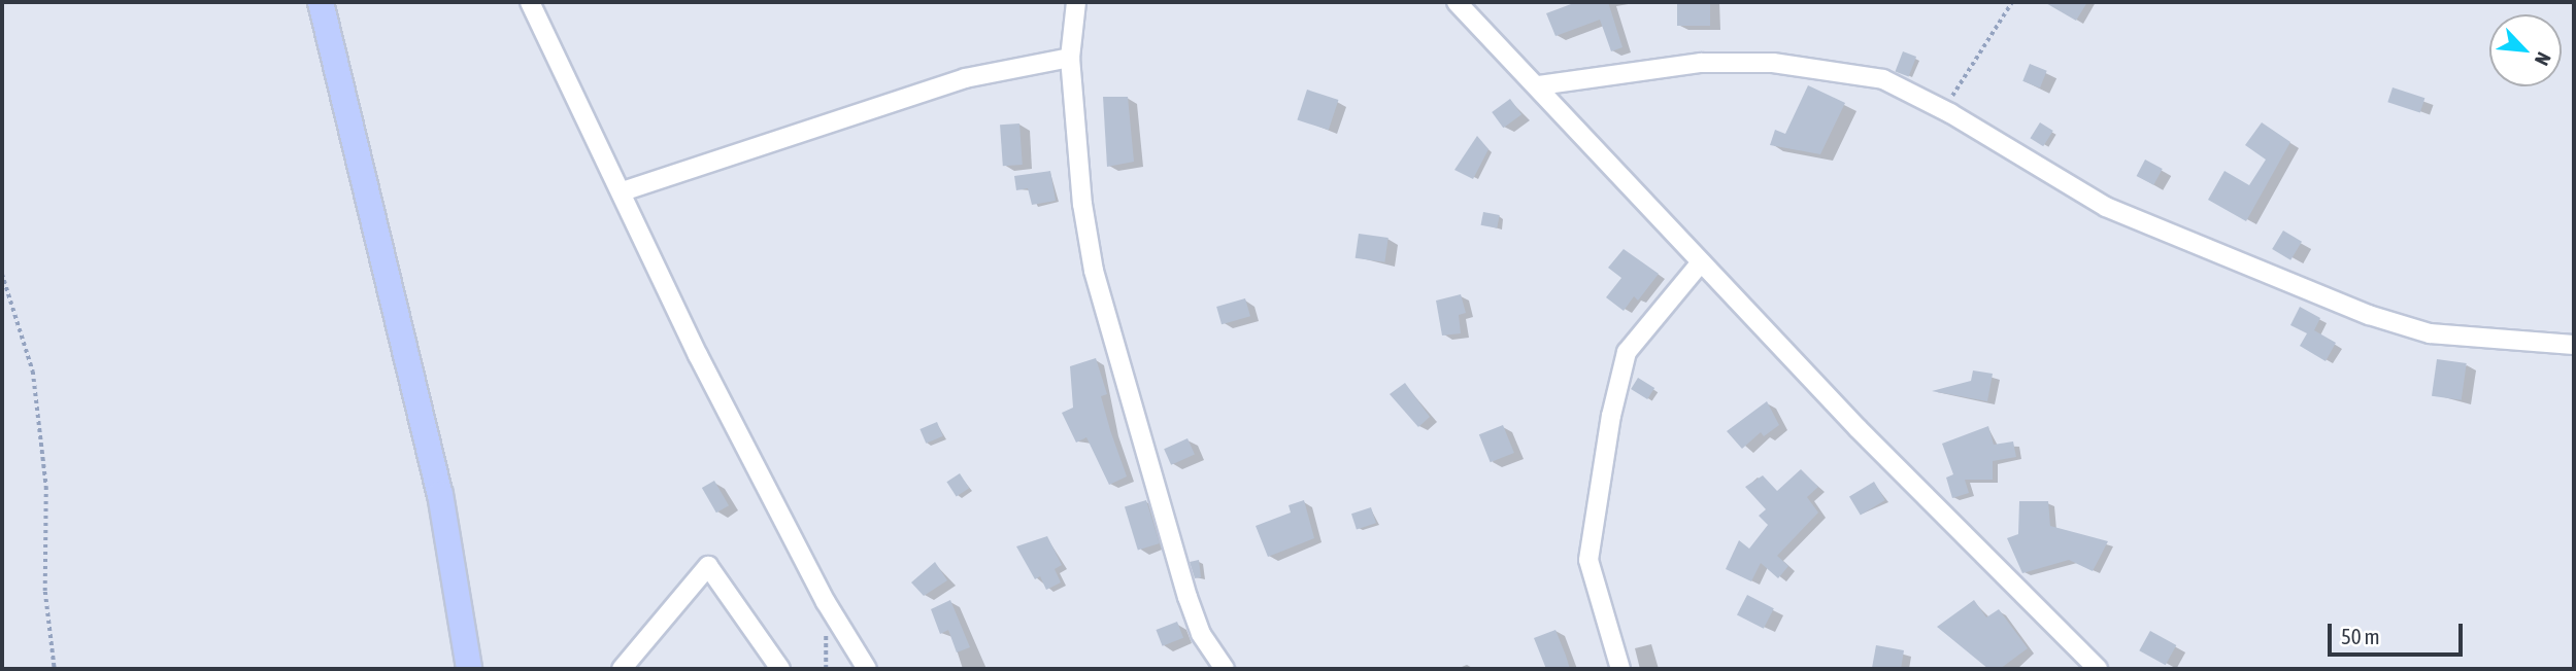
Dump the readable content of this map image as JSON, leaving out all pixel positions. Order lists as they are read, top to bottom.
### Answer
{
  "scale_bar": "50 m",
  "north": "bottom right"
}
